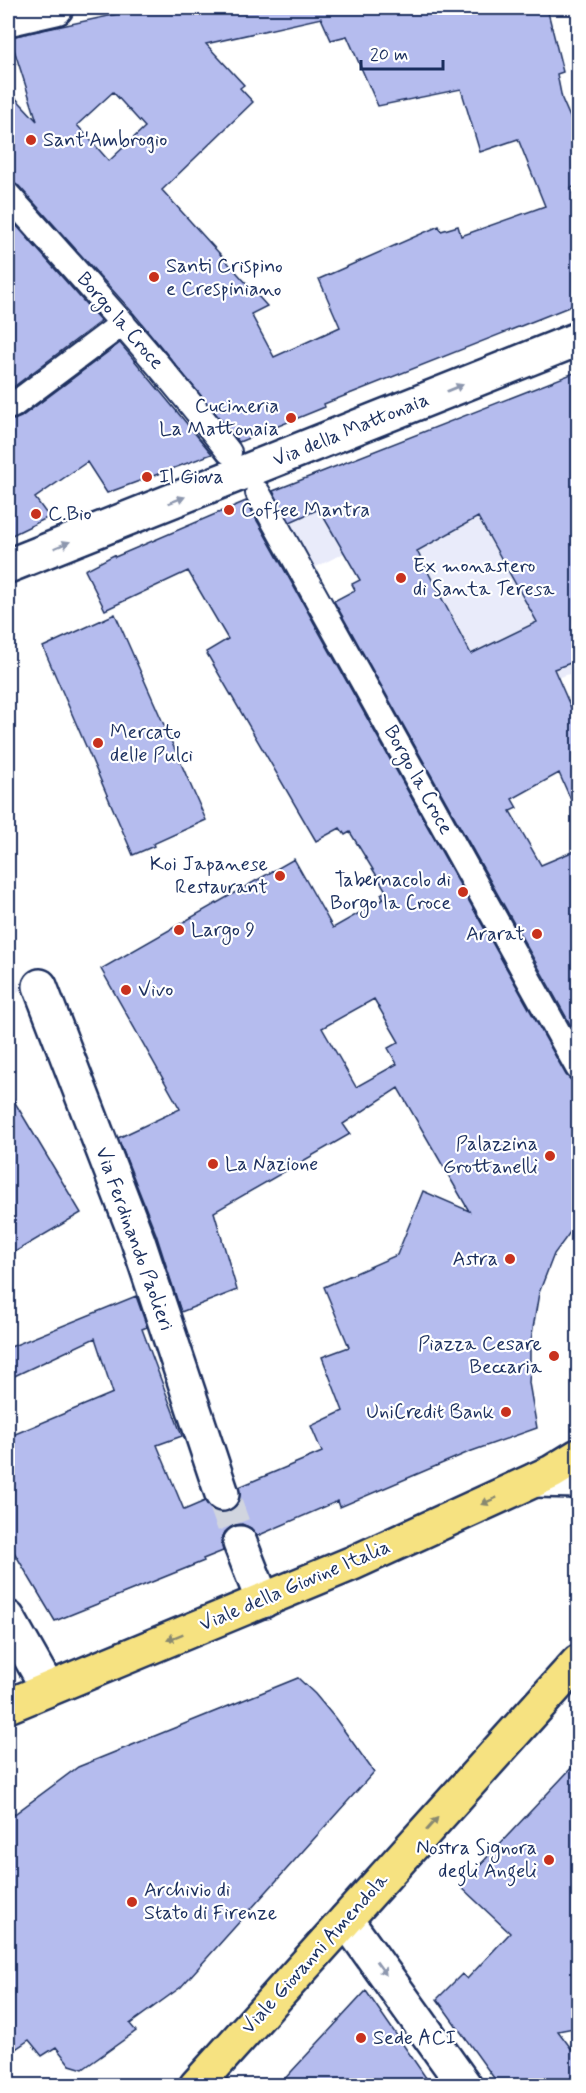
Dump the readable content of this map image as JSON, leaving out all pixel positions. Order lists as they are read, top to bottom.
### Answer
{
  "streets": {
    "main road": ["Viale della Giovine Italia", "Viale Giovanni Amendola"],
    "street": ["Borgo la Croce", "Via della Mattonaia", "Via Ferdinando Paolieri"]
  },
  "one_way": ["Via della Mattonaia", "Viale della Giovine Italia", "Viale Giovanni Amendola"],
  "places": [
    "Sant'Ambrogio",
    "Santi Crispino e Crespiniano",
    "Cucineria La Mattonaia",
    "Il Giova",
    "Coffee Mantra",
    "C.Bio",
    "Ex monastero di Santa Teresa",
    "Mercato delle Pulci",
    "Koi Japanese Restaurant",
    "Tabernacolo di Borgo la Croce",
    "Largo 9",
    "Ararat",
    "Vivo",
    "Palazzina Grottanelli",
    "La Nazione",
    "Astra",
    "Piazza Cesare Beccaria",
    "UniCredit Bank",
    "Nostra Signora degli Angeli",
    "Archivio di Stato di Firenze",
    "Sede ACI"
  ],
  "scale_bar": "20 m"
}
